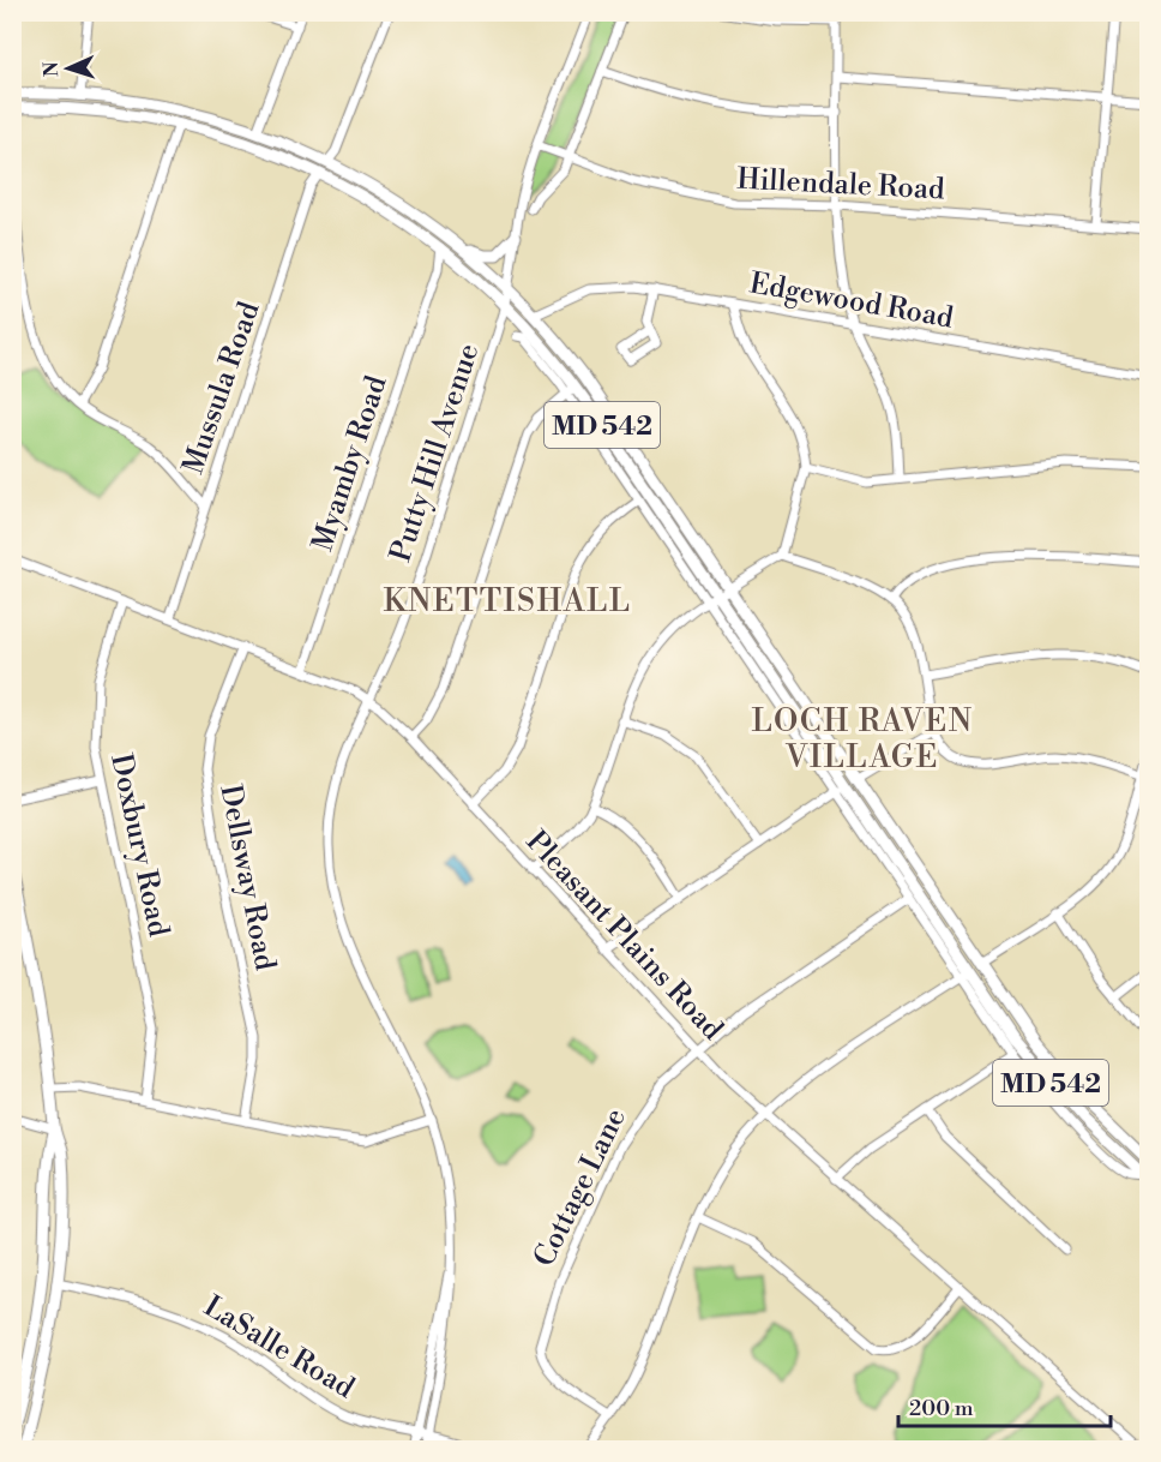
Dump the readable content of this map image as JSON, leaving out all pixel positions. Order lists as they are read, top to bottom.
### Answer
{
  "streets": {
    "main road": ["MD 542"],
    "street": [
      "Hillendale Road",
      "Edgewood Road",
      "Mussula Road",
      "Putty Hill Avenue",
      "Myamby Road",
      "Doxbury Road",
      "Dellsway Road",
      "Pleasant Plains Road",
      "Cottage Lane",
      "LaSalle Road"
    ]
  },
  "crossings": [
    ["Hillendale Road", "Putty Hill Avenue"],
    ["Edgewood Road", "MD 542"],
    ["Mussula Road", "MD 542"],
    ["Mussula Road", "Pleasant Plains Road"],
    ["MD 542", "Putty Hill Avenue"],
    ["MD 542", "Myamby Road"],
    ["Putty Hill Avenue", "Pleasant Plains Road"],
    ["Putty Hill Avenue", "LaSalle Road"],
    ["Myamby Road", "Pleasant Plains Road"],
    ["Doxbury Road", "Pleasant Plains Road"],
    ["Dellsway Road", "Pleasant Plains Road"],
    ["Pleasant Plains Road", "Cottage Lane"]
  ],
  "districts": ["KNETTISHALL", "LOCH RAVEN VILLAGE"],
  "scale_bar": "200 m",
  "north": "left"
}
